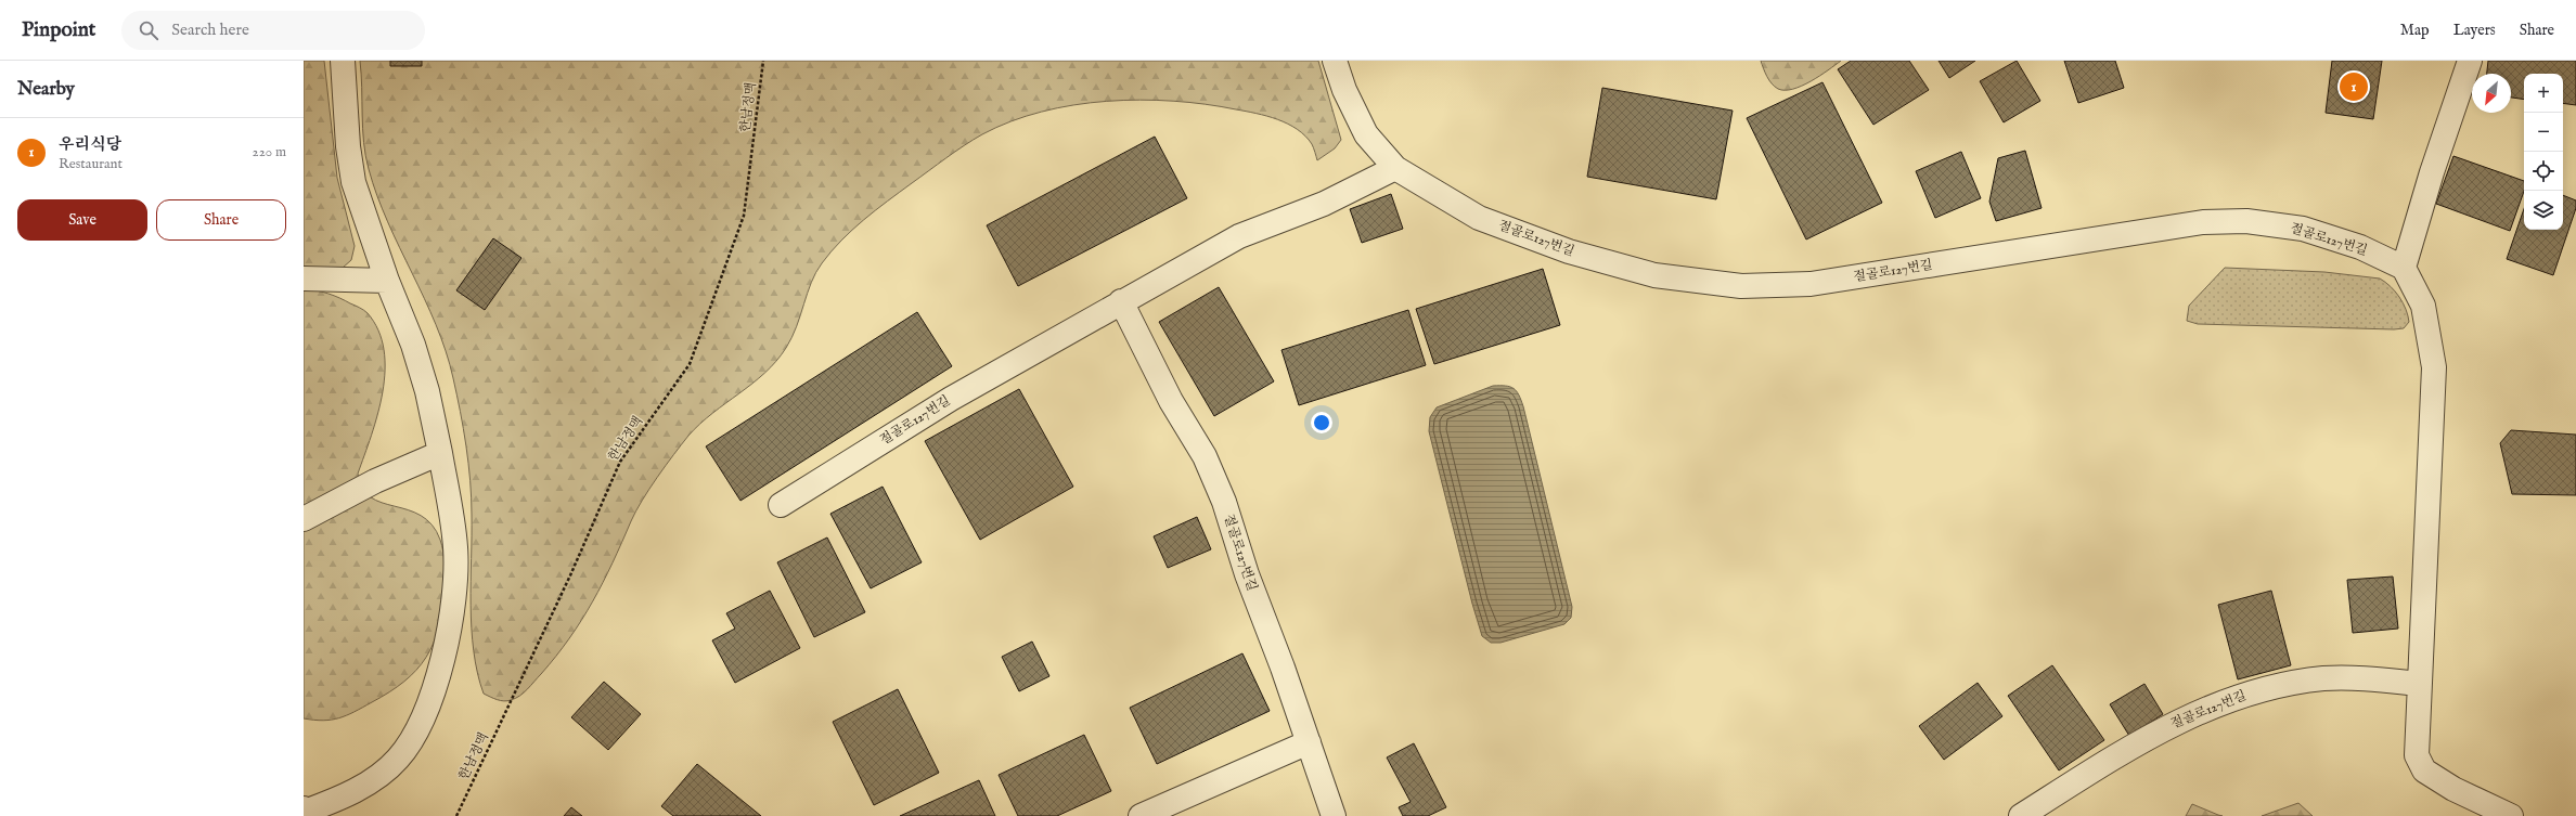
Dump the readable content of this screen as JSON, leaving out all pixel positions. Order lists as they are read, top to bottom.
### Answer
{
  "streets": {
    "lane": ["절골로127번길"],
    "path": ["한남정맥"]
  },
  "north": "bottom left",
  "page": {
    "header": "Pinpoint",
    "search": "Search here",
    "nav": ["Map", "Layers", "Share"],
    "heading": "Nearby",
    "pins": "1",
    "map_buttons": ["+", "−"],
    "list": [
      {
        "mark": "1",
        "name": "우리식당",
        "note": "Restaurant",
        "value": "220 m"
      }
    ],
    "buttons": ["Save", "Share"]
  }
}
